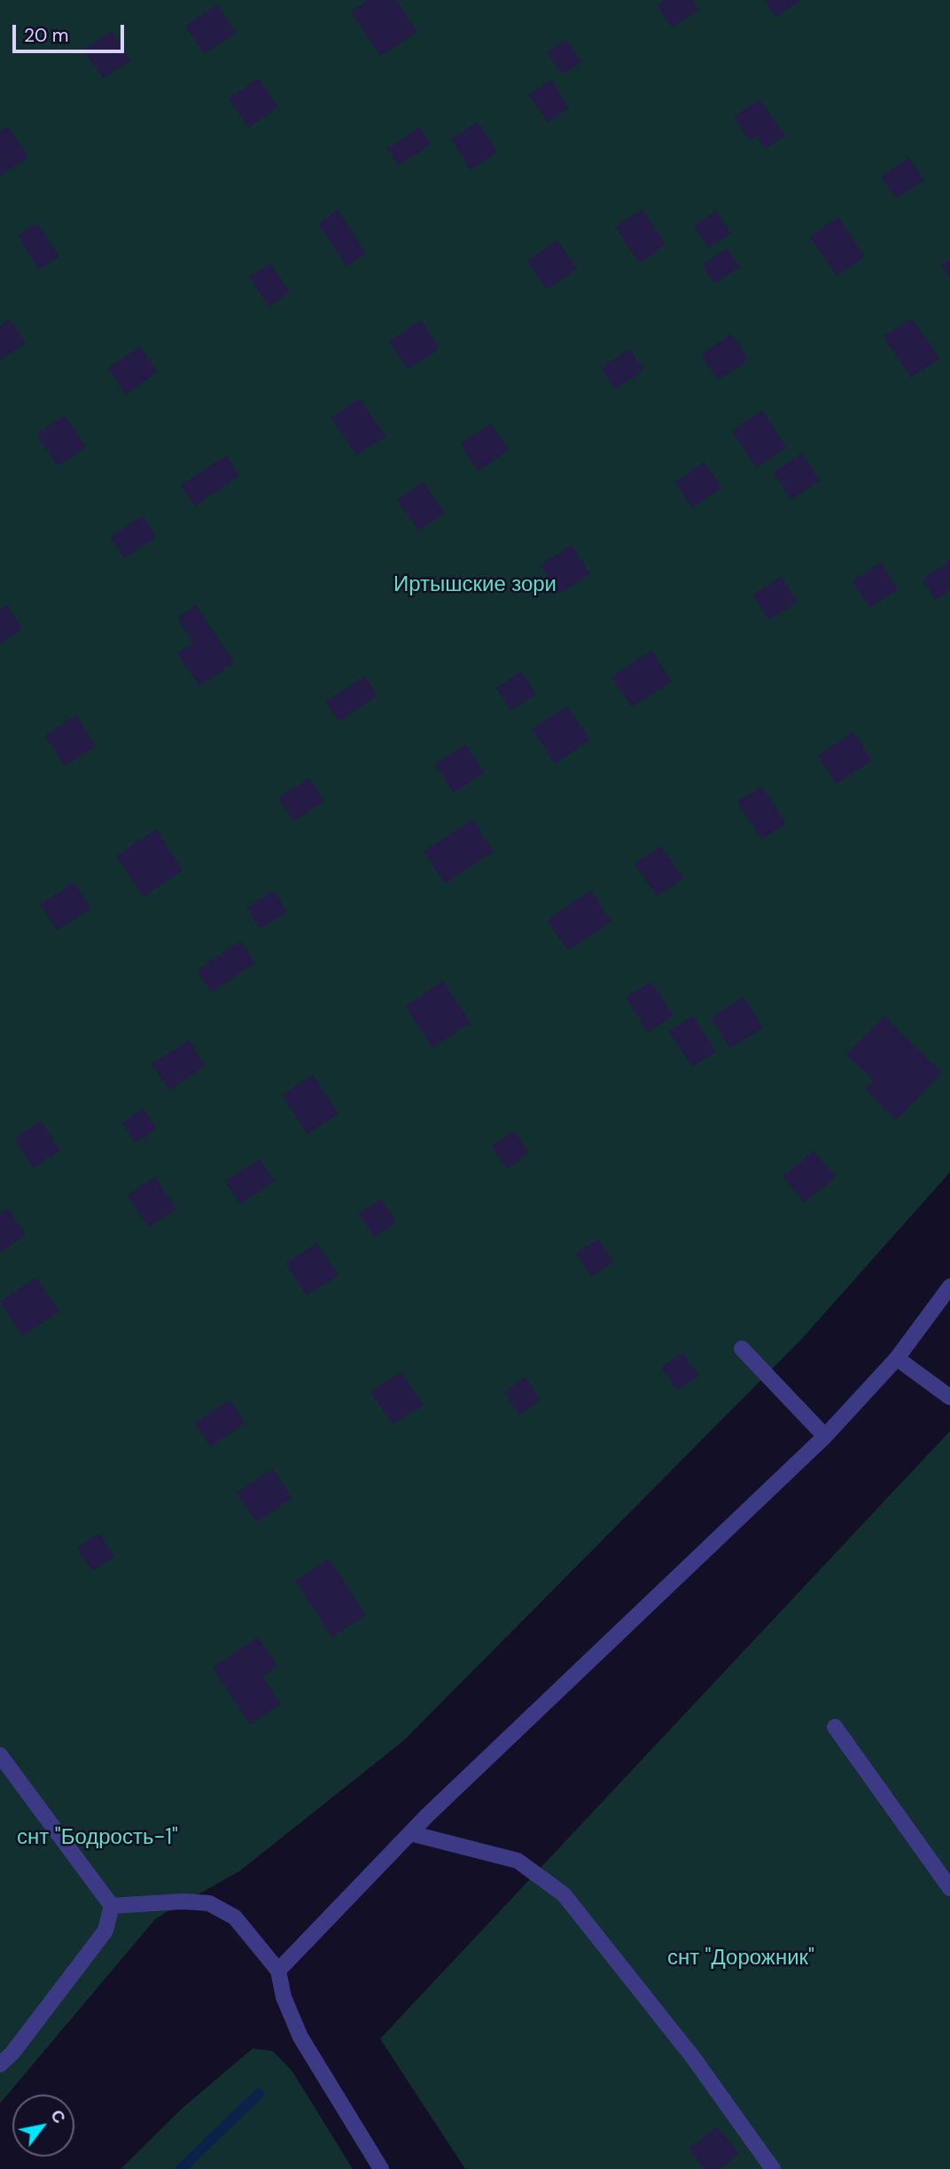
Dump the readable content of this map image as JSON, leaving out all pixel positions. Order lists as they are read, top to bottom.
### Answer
{
  "parks": ["Иртышские зори", "снт \"Бодрость-1\"", "снт \"Дорожник\""],
  "scale_bar": "20 m",
  "north": "top right"
}
